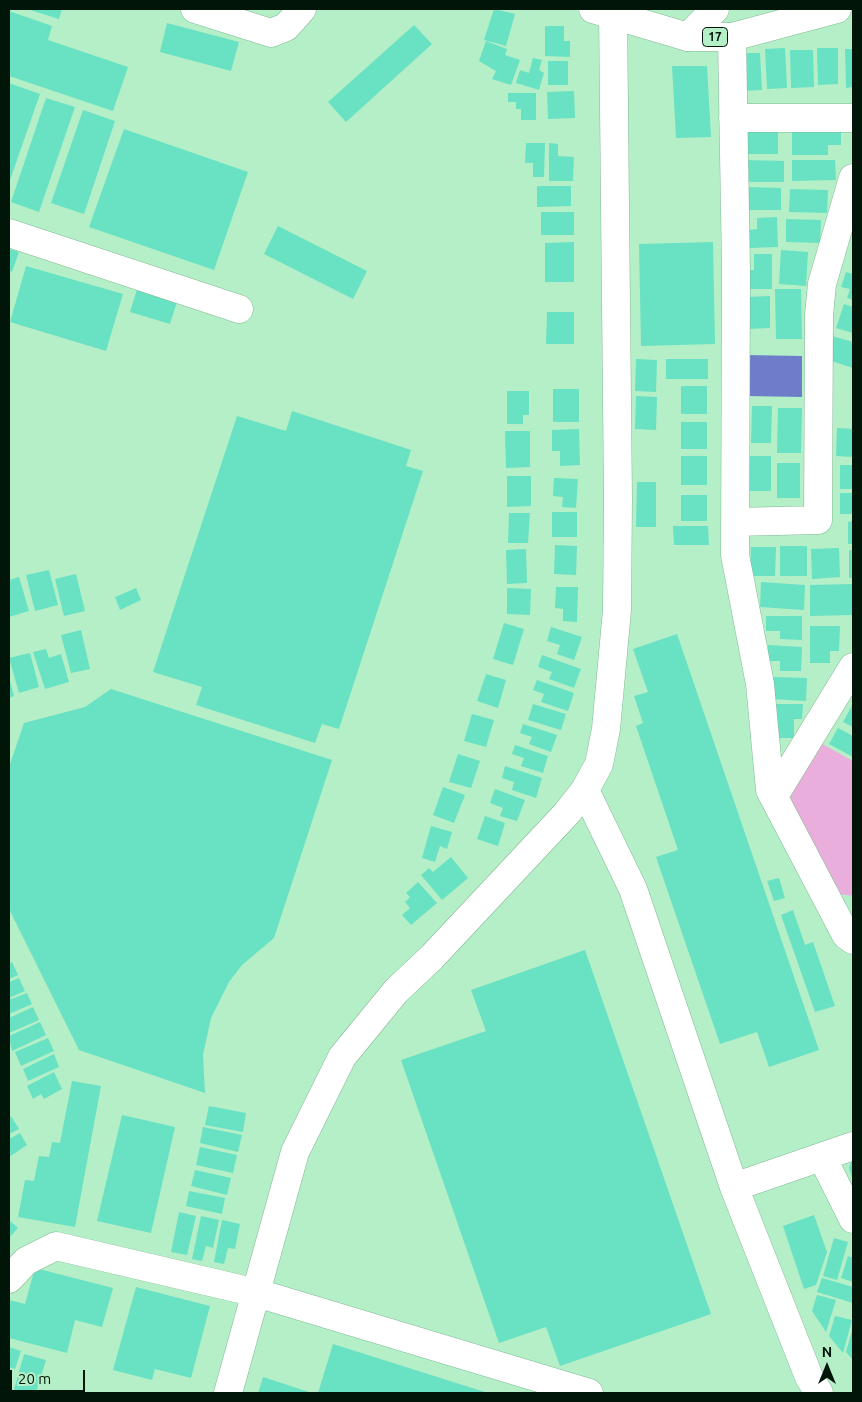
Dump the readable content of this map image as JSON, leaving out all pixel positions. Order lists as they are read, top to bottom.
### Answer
{
  "streets": {
    "street": ["17"]
  },
  "scale_bar": "20 m",
  "north": "top"
}
